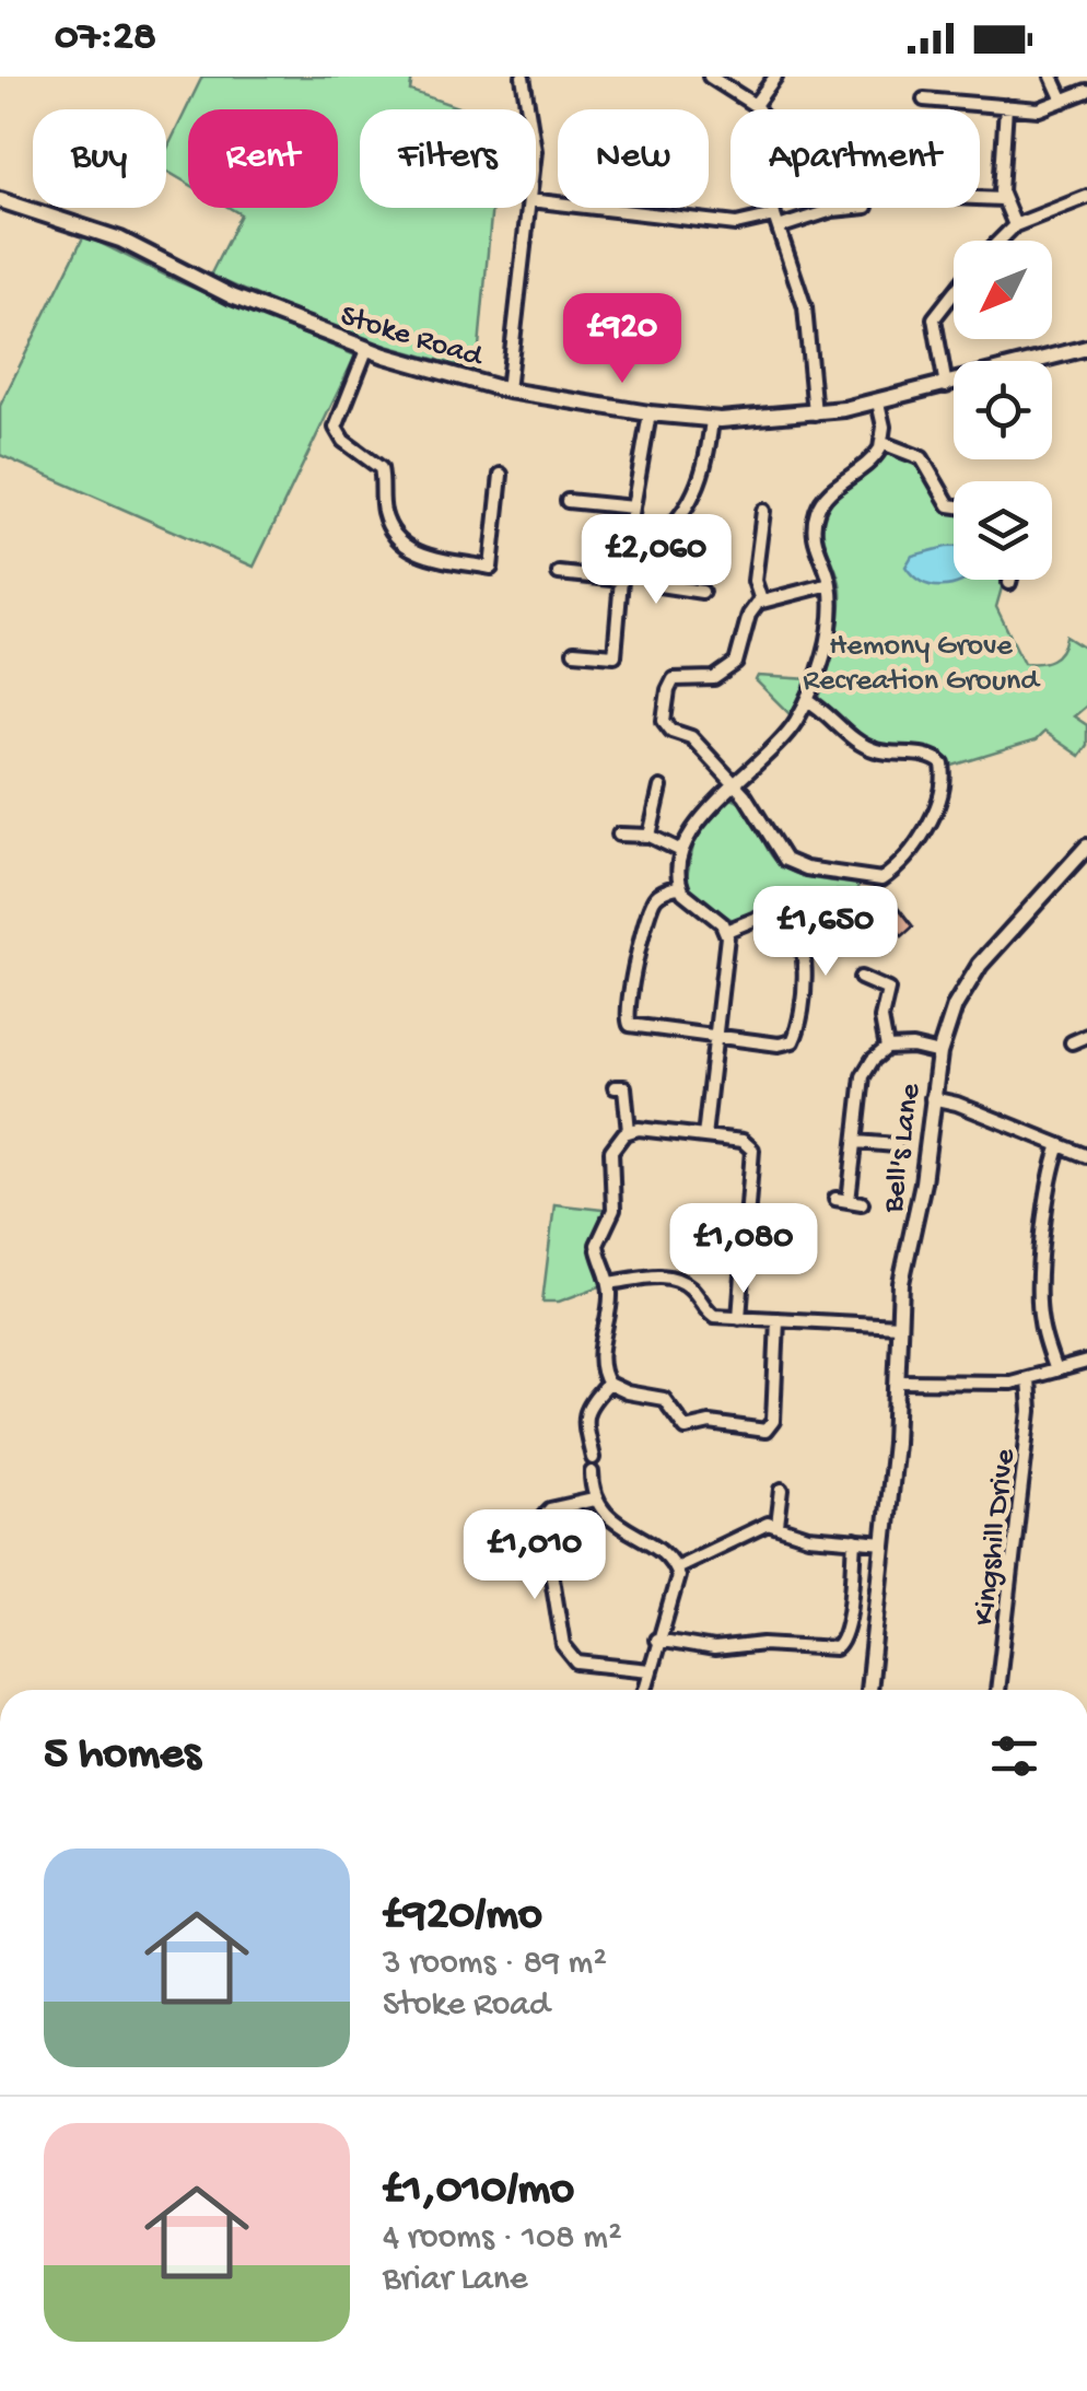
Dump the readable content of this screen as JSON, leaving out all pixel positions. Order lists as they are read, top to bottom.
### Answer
{
  "streets": {
    "street": ["Stoke Road", "Bell's Lane", "Kingshill Drive"]
  },
  "parks": ["Hemony Grove Recreation Ground"],
  "north": "bottom left",
  "page": {
    "status": "07:28",
    "chip": [
      "Buy",
      "Rent",
      "Filters",
      "New",
      "Apartment"
    ],
    "price": [
      "£920",
      "£2,060",
      "£1,650",
      "£1,080",
      "£1,010"
    ],
    "heading": "5 homes",
    "list": [
      {
        "name": "£920/mo",
        "note": "3 rooms · 89 m² · Stoke Road"
      },
      {
        "name": "£1,010/mo",
        "note": "4 rooms · 108 m² · Briar Lane"
      }
    ]
  }
}
